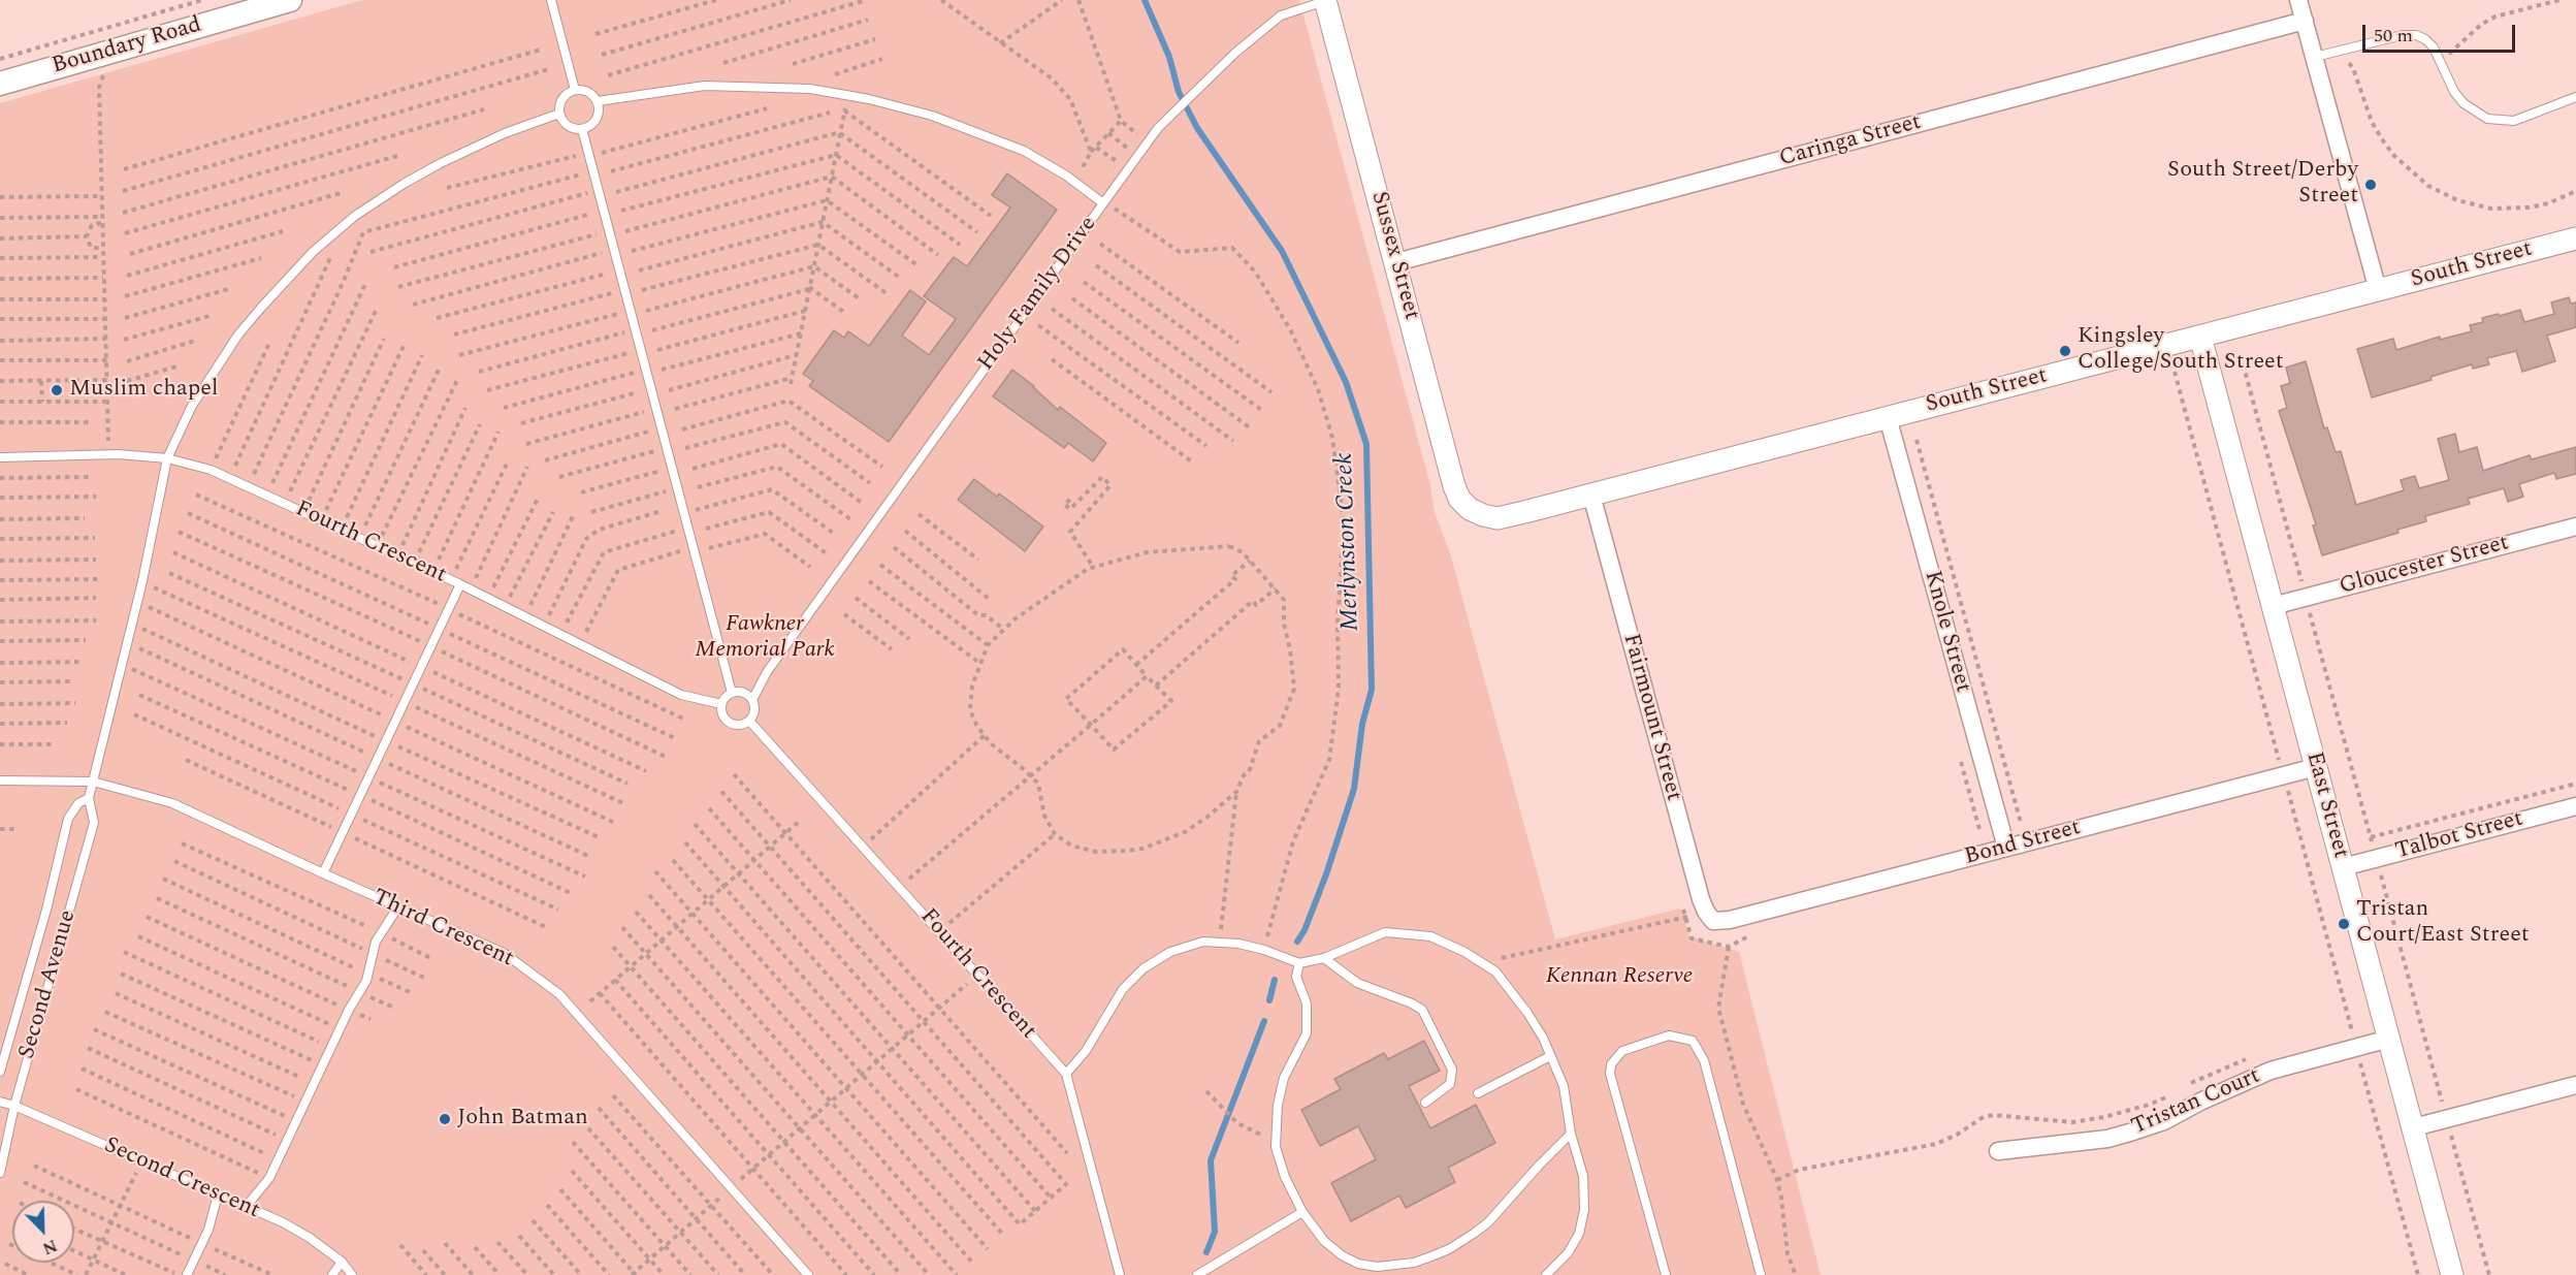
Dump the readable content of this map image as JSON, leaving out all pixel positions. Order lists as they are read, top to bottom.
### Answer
{
  "streets": {
    "main road": ["Boundary Road"],
    "street": [
      "Caringa Street",
      "Sussex Street",
      "South Street",
      "Gloucester Street",
      "Knole Street",
      "Fairmount Street",
      "East Street",
      "Talbot Street",
      "Bond Street",
      "Tristan Court"
    ],
    "lane": [
      "Holy Family Drive",
      "Fourth Crescent",
      "Third Crescent",
      "Second Avenue",
      "Second Crescent"
    ]
  },
  "crossings": [
    ["Caringa Street", "Sussex Street"],
    ["Sussex Street", "South Street"],
    ["South Street", "Knole Street"],
    ["South Street", "Fairmount Street"],
    ["South Street", "East Street"],
    ["Holy Family Drive", "Fourth Crescent"],
    ["Fourth Crescent", "Second Avenue"],
    ["Gloucester Street", "East Street"],
    ["Knole Street", "Bond Street"],
    ["Fairmount Street", "Bond Street"],
    ["East Street", "Talbot Street"],
    ["East Street", "Bond Street"],
    ["East Street", "Tristan Court"],
    ["Third Crescent", "Second Avenue"],
    ["Second Avenue", "Second Crescent"]
  ],
  "water": ["Merlynston Creek"],
  "parks": ["Fawkner Memorial Park", "Kennan Reserve"],
  "places": [
    "South Street/Derby Street",
    "Kingsley College/South Street",
    "Muslim chapel",
    "Tristan Court/East Street",
    "John Batman"
  ],
  "scale_bar": "50 m",
  "north": "bottom right"
}
